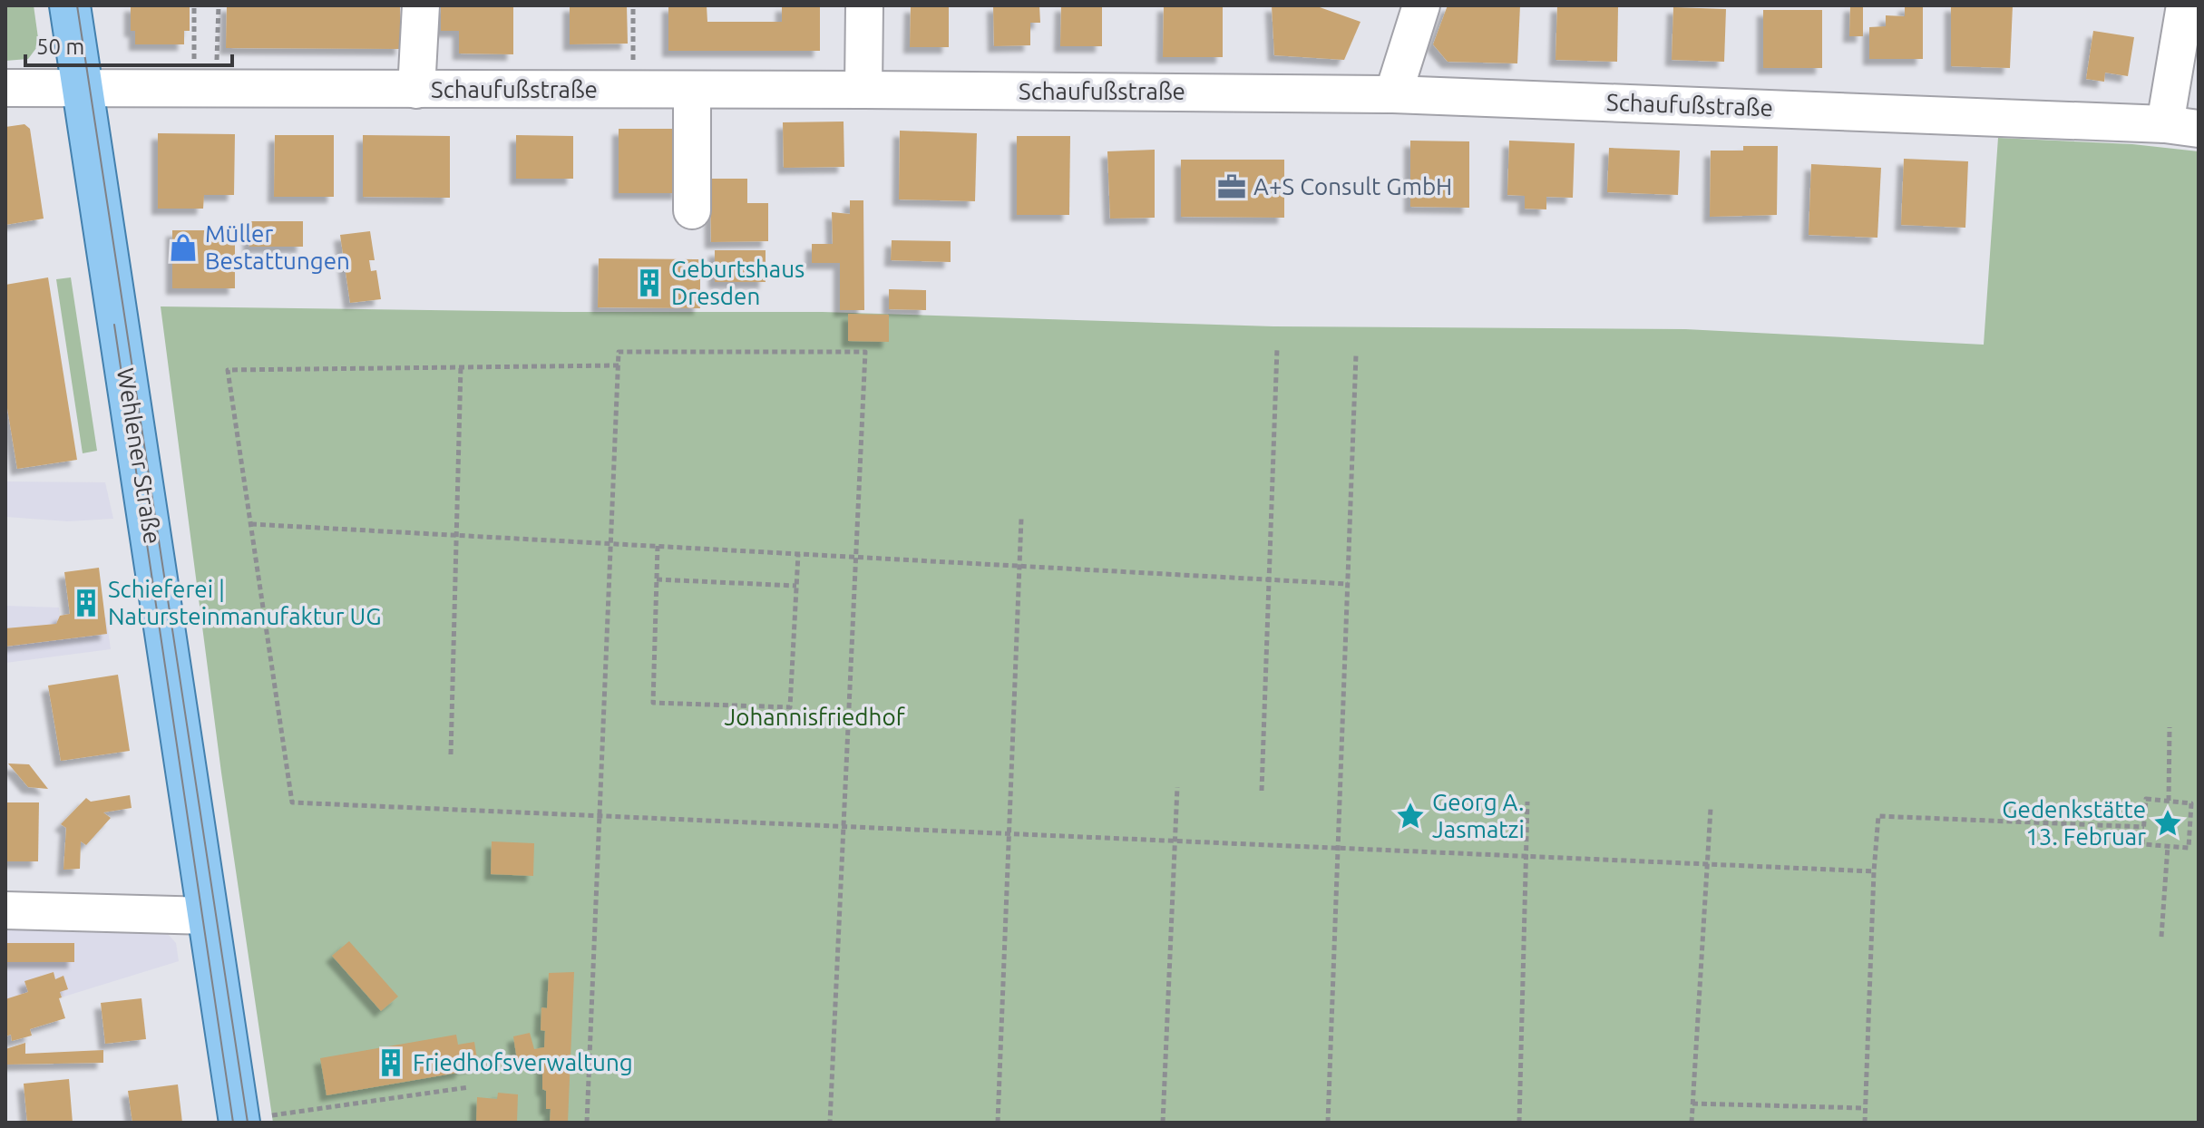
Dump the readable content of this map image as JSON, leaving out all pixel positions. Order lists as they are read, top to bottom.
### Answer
{
  "streets": {
    "main road": ["Wehlener Straße"],
    "street": ["Schaufußstraße"]
  },
  "crossings": [
    ["Schaufußstraße", "Wehlener Straße"]
  ],
  "parks": ["Johannisfriedhof"],
  "places": {
    "office": ["A+S Consult GmbH"],
    "shop": ["Müller Bestattungen"],
    "building": ["Geburtshaus Dresden", "Schieferei | Natursteinmanufaktur UG", "Friedhofsverwaltung"],
    "place": ["Georg A. Jasmatzi", "Gedenkstätte 13. Februar"]
  },
  "scale_bar": "50 m"
}
